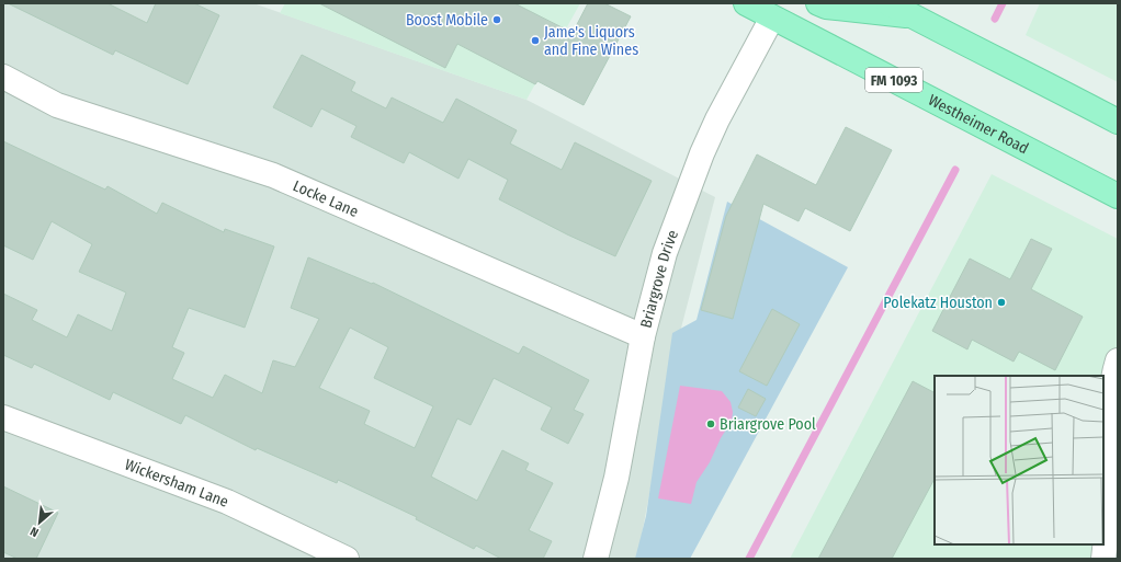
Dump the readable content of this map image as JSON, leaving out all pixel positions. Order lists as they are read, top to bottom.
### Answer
{
  "streets": {
    "main road": ["FM 1093", "Westheimer Road"],
    "street": ["Locke Lane", "Briargrove Drive", "Wickersham Lane"]
  },
  "crossings": [
    ["Westheimer Road", "Briargrove Drive"],
    ["Locke Lane", "Briargrove Drive"]
  ],
  "places": [
    "Boost Mobile",
    "Jame's Liquors and Fine Wines",
    "Polekatz Houston",
    "Briargrove Pool"
  ],
  "north": "bottom left"
}
